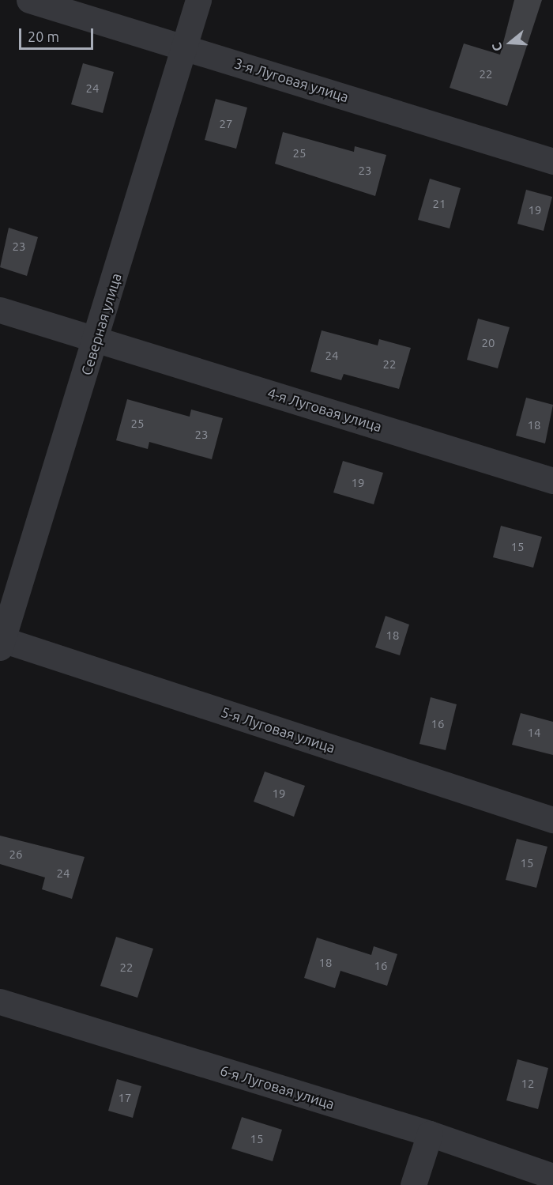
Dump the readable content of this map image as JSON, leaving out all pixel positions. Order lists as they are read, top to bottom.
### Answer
{
  "streets": {
    "street": [
      "3-я Луговая улица",
      "Северная улица",
      "4-я Луговая улица",
      "5-я Луговая улица",
      "6-я Луговая улица"
    ]
  },
  "crossings": [
    ["3-я Луговая улица", "Северная улица"],
    ["Северная улица", "4-я Луговая улица"],
    ["Северная улица", "5-я Луговая улица"]
  ],
  "house_numbers": [
    "22",
    "24",
    "27",
    "25",
    "23",
    "21",
    "19",
    "23",
    "20",
    "24",
    "22",
    "25",
    "18",
    "23",
    "19",
    "15",
    "18",
    "16",
    "14",
    "19",
    "26",
    "15",
    "24",
    "18",
    "16",
    "22",
    "12",
    "17",
    "15"
  ],
  "scale_bar": "20 m",
  "north": "left"
}
